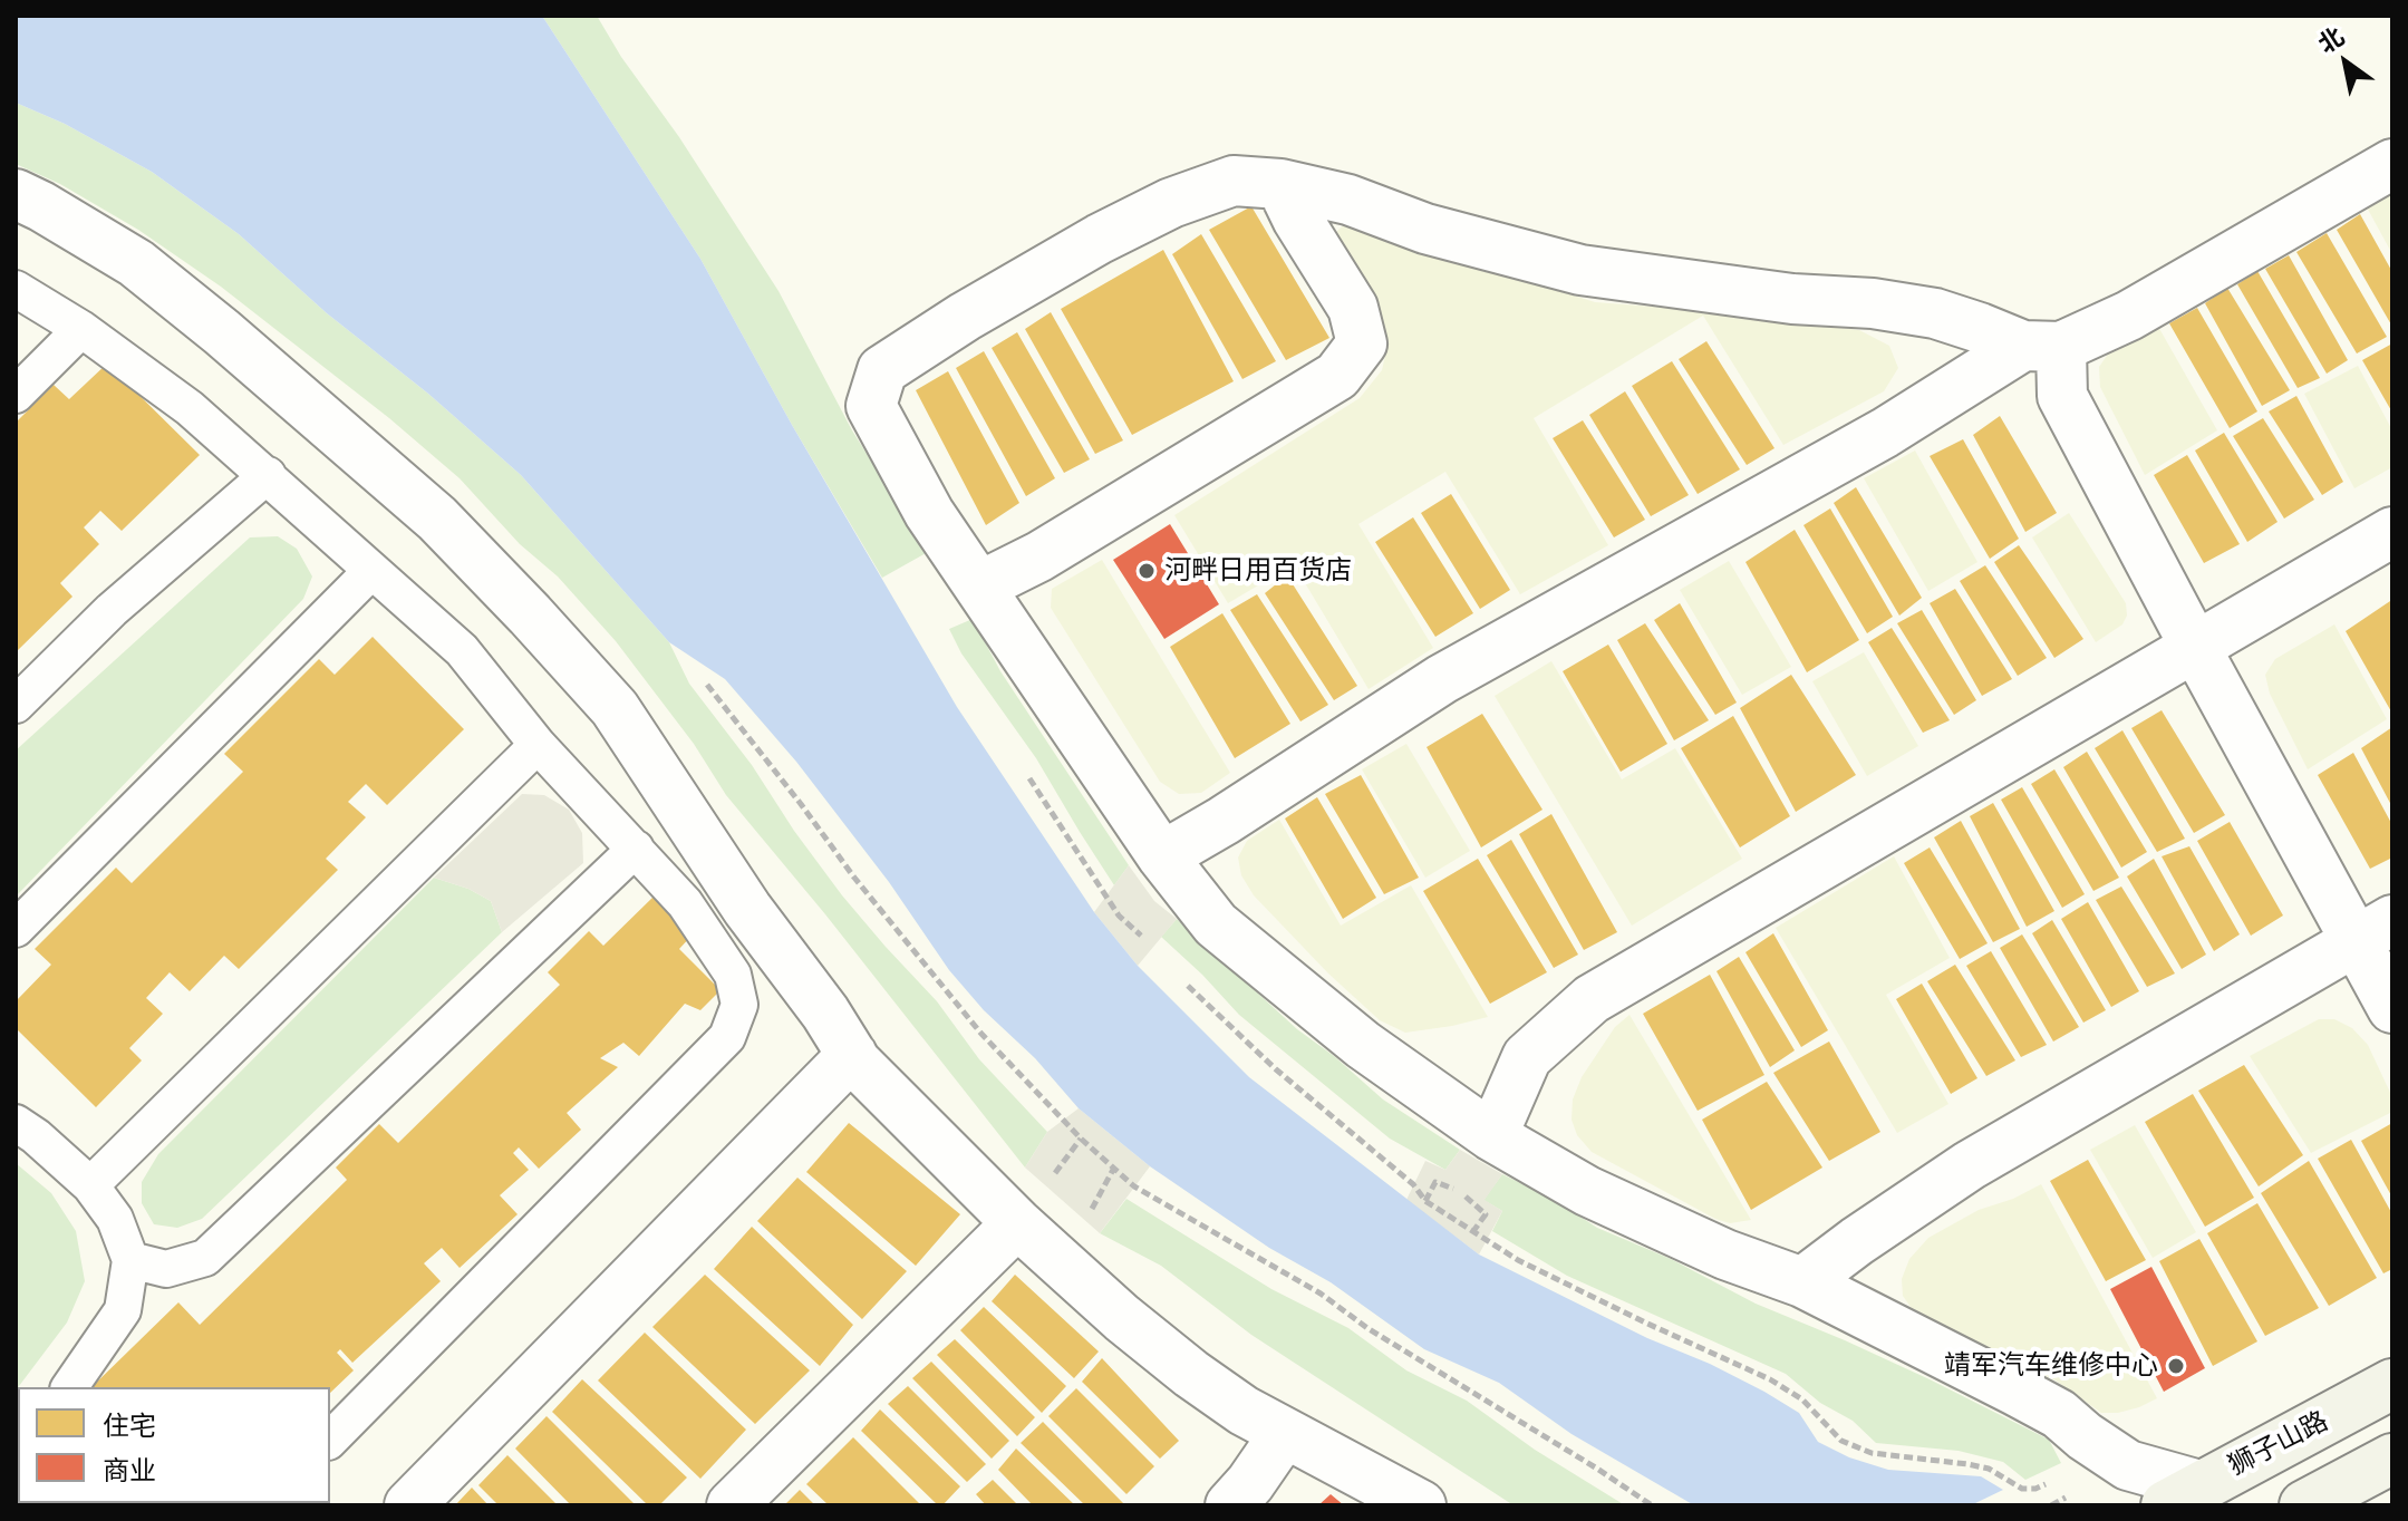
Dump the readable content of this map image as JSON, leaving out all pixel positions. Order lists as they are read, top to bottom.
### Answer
{
  "streets": {
    "main road": ["狮子山路"]
  },
  "places": ["河畔日用百货店", "靖军汽车维修中心"],
  "legend": ["住宅", "商业"],
  "north": "top left"
}
